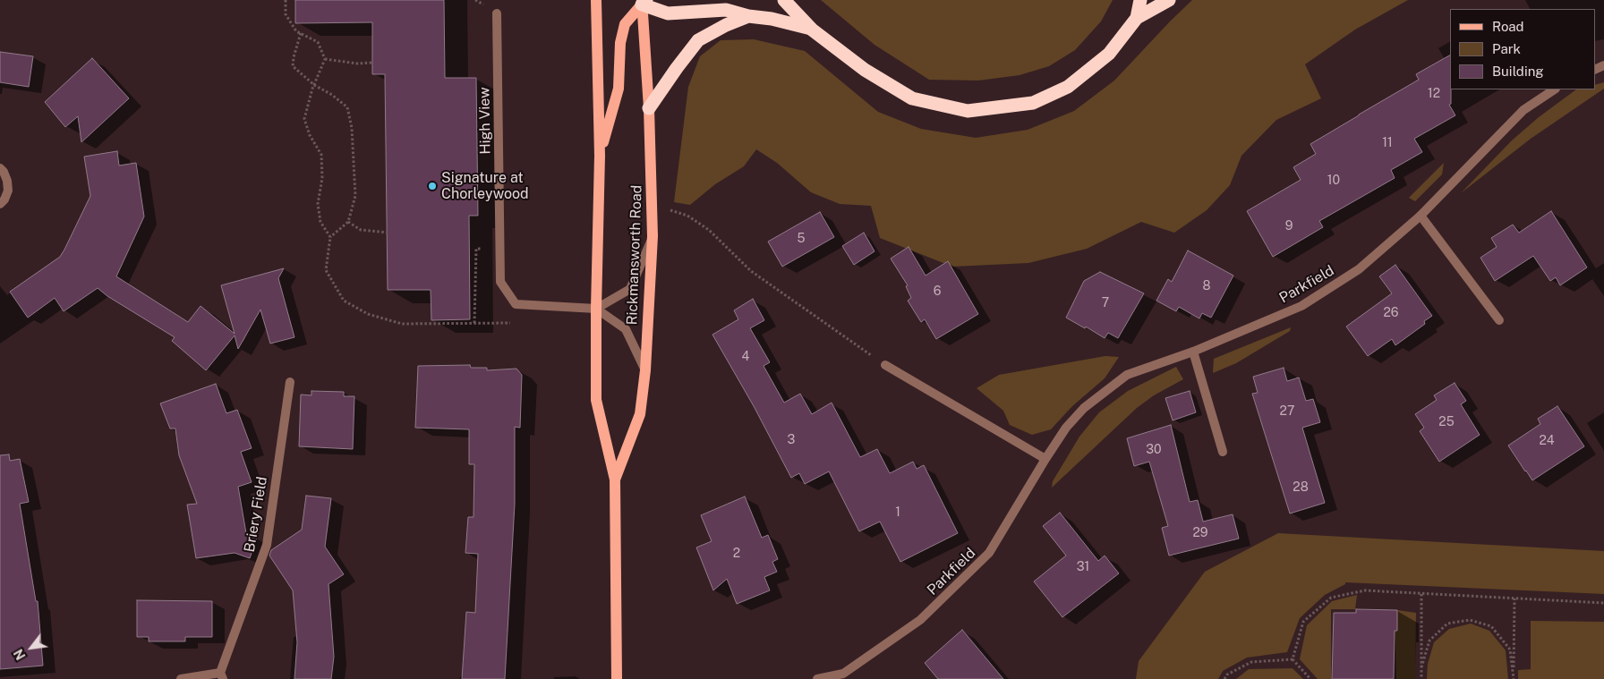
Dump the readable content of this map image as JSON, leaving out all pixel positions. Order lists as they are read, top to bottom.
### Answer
{
  "streets": {
    "main road": ["Rickmansworth Road"],
    "street": ["High View", "Parkfield", "Briery Field"]
  },
  "places": ["Signature at Chorleywood"],
  "house_numbers": [
    "12",
    "11",
    "10",
    "9",
    "5",
    "8",
    "6",
    "7",
    "26",
    "4",
    "27",
    "25",
    "3",
    "24",
    "30",
    "28",
    "1",
    "29",
    "2",
    "31"
  ],
  "legend": ["Road", "Park", "Building"],
  "north": "bottom left"
}
